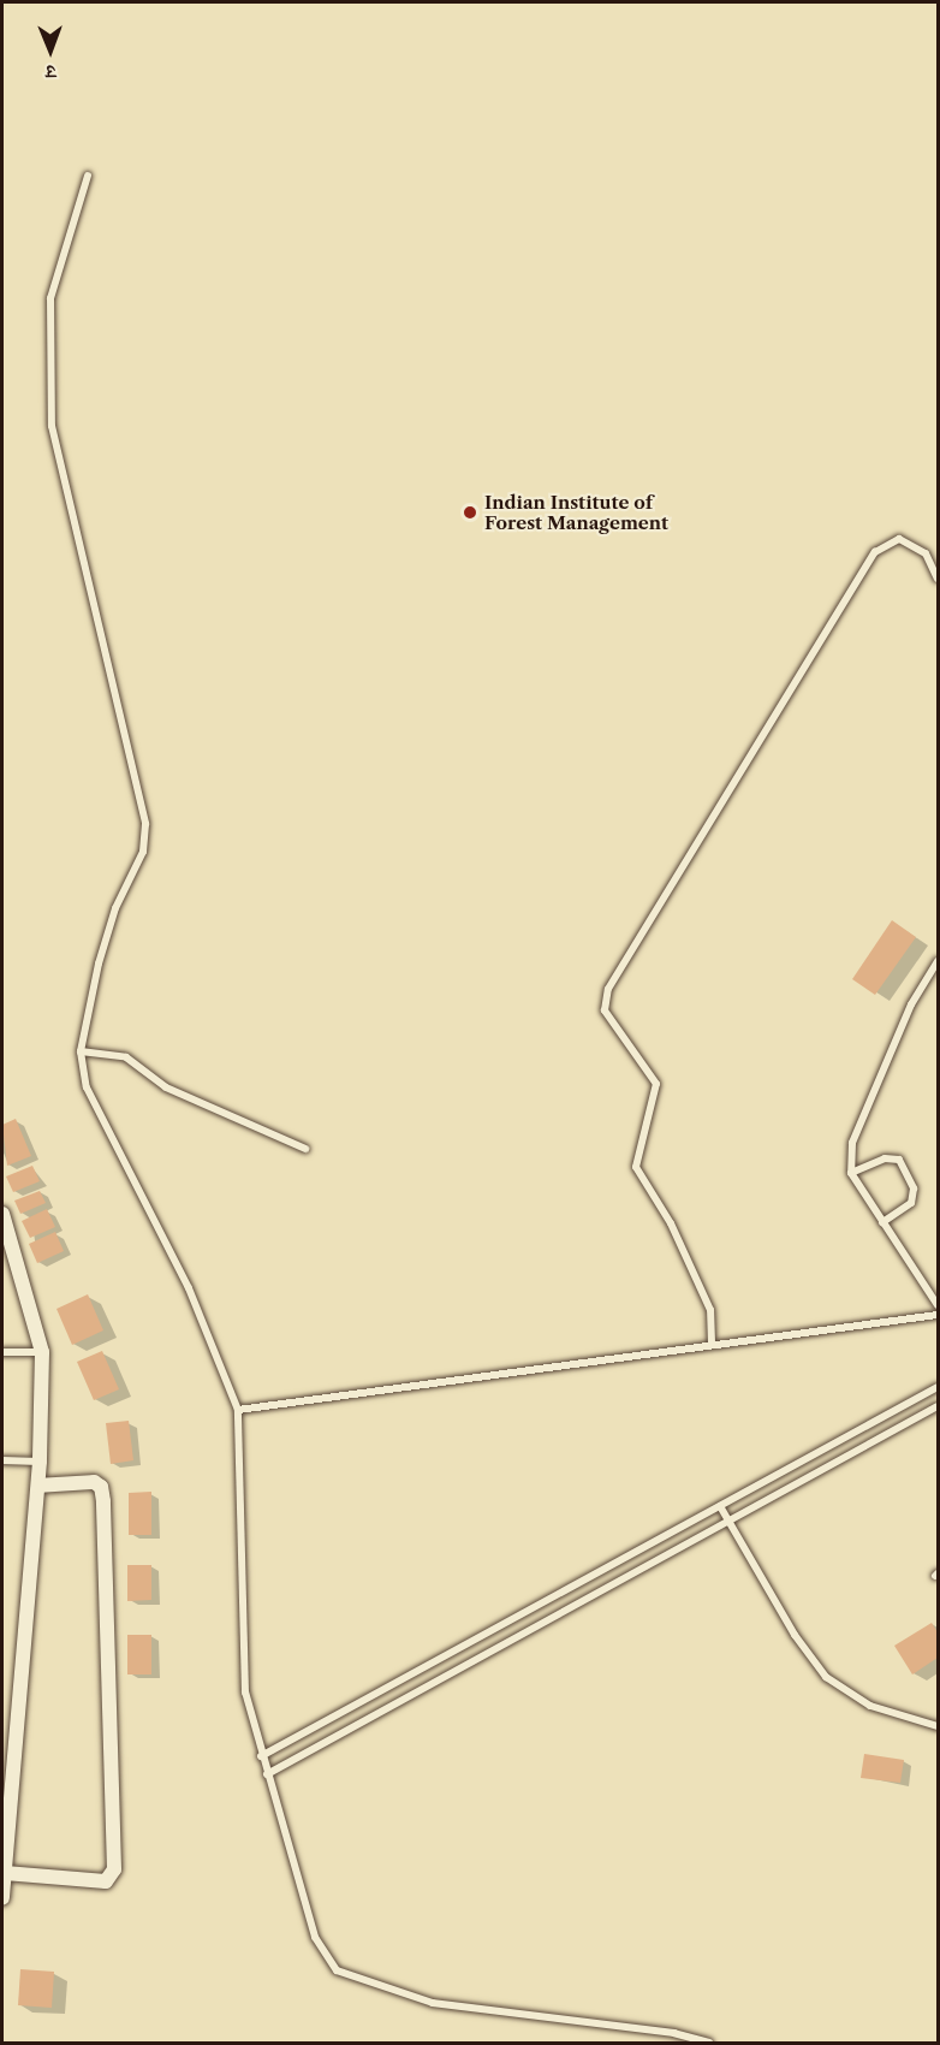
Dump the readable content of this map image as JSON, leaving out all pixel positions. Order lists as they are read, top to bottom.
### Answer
{
  "places": ["Indian Institute of Forest Management"],
  "north": "bottom"
}
